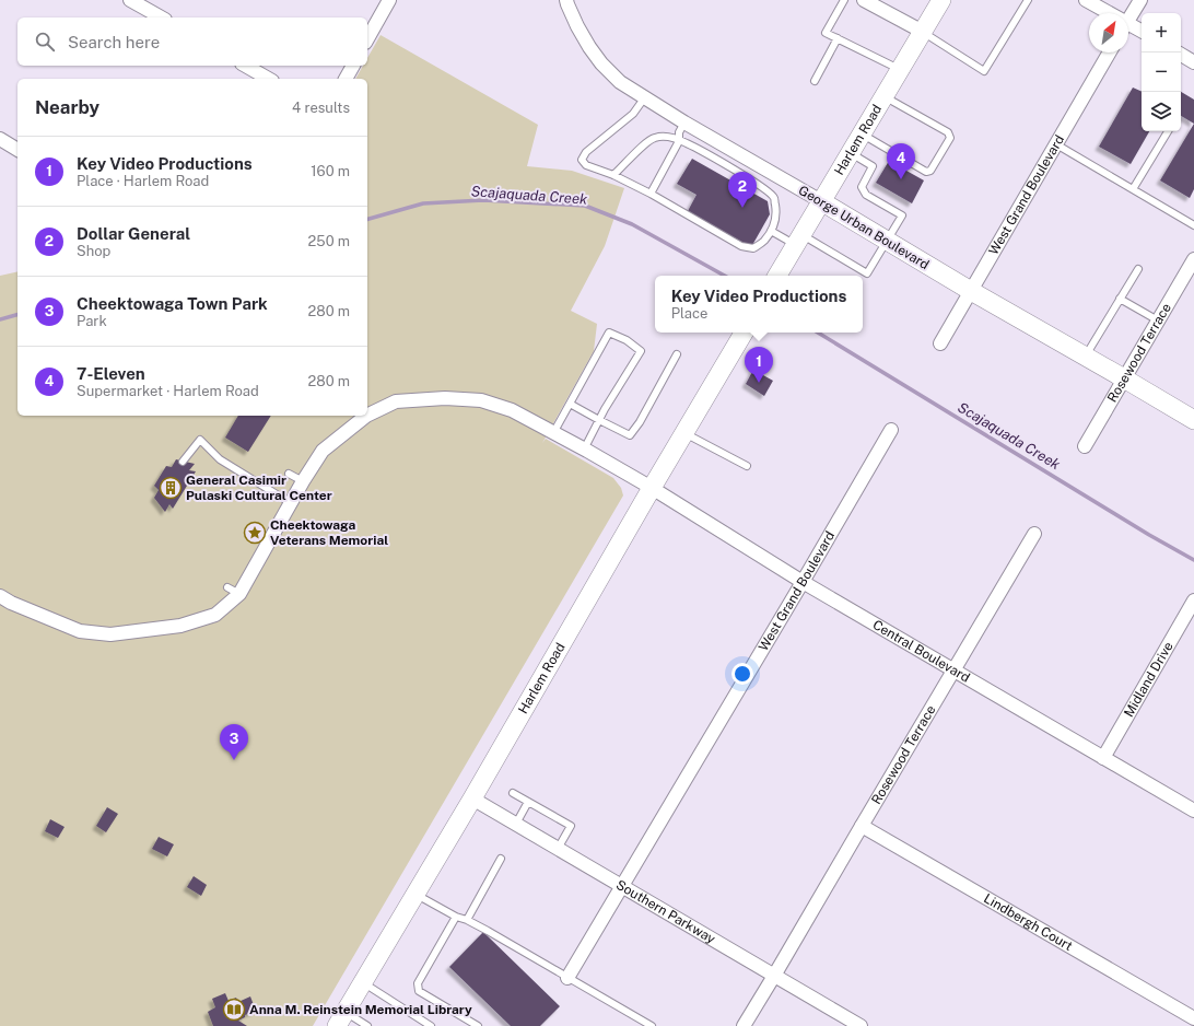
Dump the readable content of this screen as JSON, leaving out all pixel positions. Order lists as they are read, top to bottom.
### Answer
{
  "streets": {
    "main road": ["Harlem Road", "George Urban Boulevard"],
    "street": [
      "West Grand Boulevard",
      "Rosewood Terrace",
      "Central Boulevard",
      "Midland Drive",
      "Southern Parkway",
      "Lindbergh Court"
    ]
  },
  "crossings": [
    ["Harlem Road", "George Urban Boulevard"],
    ["Harlem Road", "Central Boulevard"],
    ["Harlem Road", "Southern Parkway"],
    ["West Grand Boulevard", "George Urban Boulevard"],
    ["West Grand Boulevard", "Central Boulevard"],
    ["West Grand Boulevard", "Southern Parkway"],
    ["George Urban Boulevard", "Rosewood Terrace"],
    ["Rosewood Terrace", "Central Boulevard"],
    ["Rosewood Terrace", "Southern Parkway"],
    ["Rosewood Terrace", "Lindbergh Court"],
    ["Central Boulevard", "Midland Drive"]
  ],
  "water": ["Scajaquada Creek"],
  "places": {
    "building": ["General Casimir Pulaski Cultural Center"],
    "place": ["Cheektowaga Veterans Memorial"],
    "library": ["Anna M. Reinstein Memorial Library"]
  },
  "north": "top right",
  "page": {
    "map_buttons": ["+", "−"],
    "search": "Search here",
    "heading": ["Nearby", "4 results"],
    "list": [
      {
        "mark": "1",
        "name": "Key Video Productions",
        "note": "Place · Harlem Road",
        "value": "160 m"
      },
      {
        "mark": "2",
        "name": "Dollar General",
        "note": "Shop",
        "value": "250 m"
      },
      {
        "mark": "3",
        "name": "Cheektowaga Town Park",
        "note": "Park",
        "value": "280 m"
      },
      {
        "mark": "4",
        "name": "7-Eleven",
        "note": "Supermarket · Harlem Road",
        "value": "280 m"
      }
    ],
    "pins": [
      "4",
      "2",
      "1",
      "3"
    ],
    "popup": ["Key Video Productions", "Place"]
  }
}
